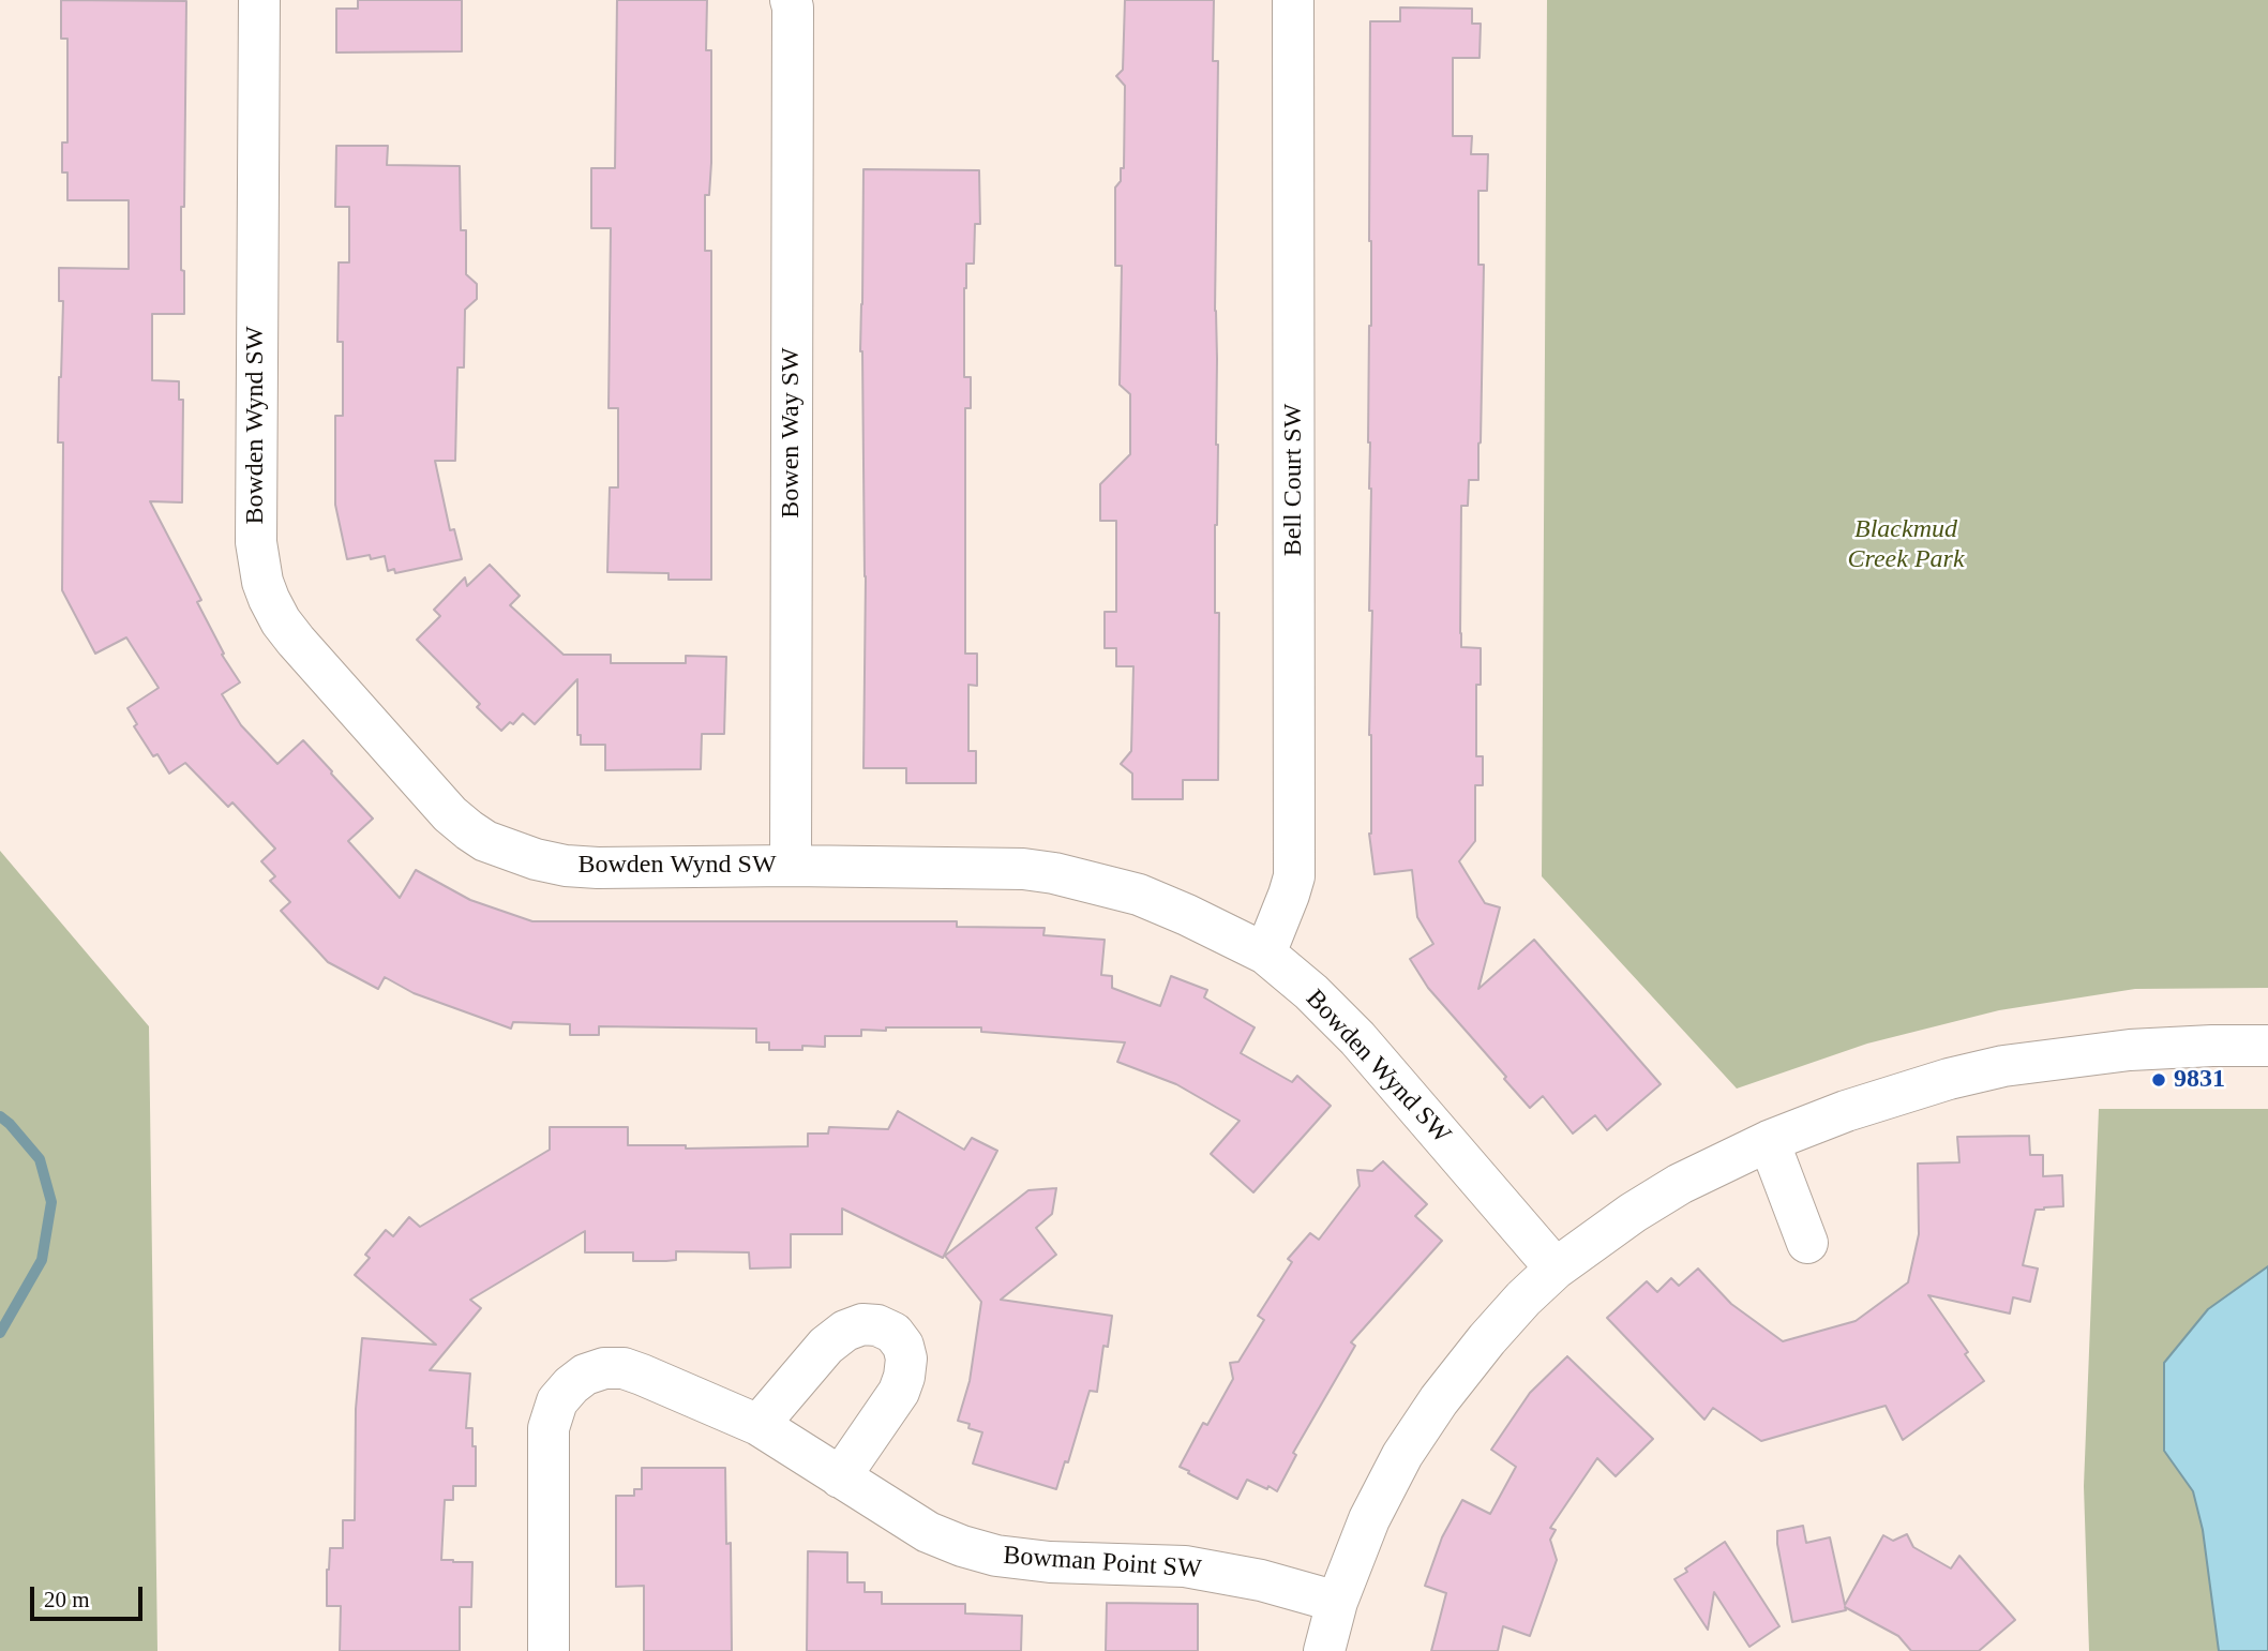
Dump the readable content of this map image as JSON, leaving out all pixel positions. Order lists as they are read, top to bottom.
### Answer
{
  "streets": {
    "street": [
      "Bowden Wynd SW",
      "Bowen Way SW",
      "Bell Court SW",
      "Bowman Point SW"
    ]
  },
  "crossings": [
    ["Bowden Wynd SW", "Bowen Way SW"],
    ["Bowden Wynd SW", "Bell Court SW"]
  ],
  "parks": ["Blackmud Creek Park"],
  "places": ["9831"],
  "scale_bar": "20 m"
}
